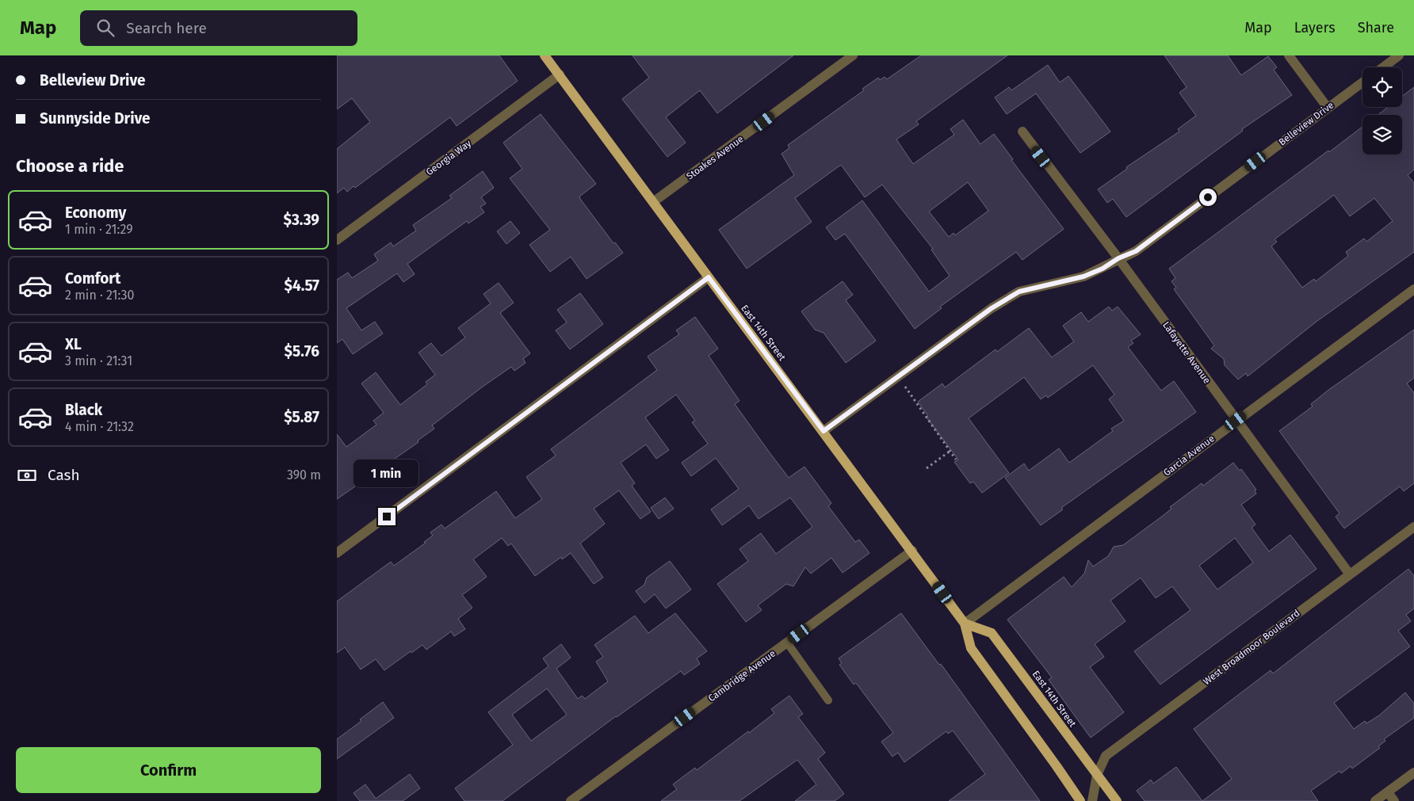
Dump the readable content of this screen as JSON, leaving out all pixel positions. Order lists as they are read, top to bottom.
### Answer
{
  "streets": {
    "main road": ["East 14th Street"],
    "street": [
      "Belleview Drive",
      "Georgia Way",
      "Stoakes Avenue",
      "Lafayette Avenue",
      "Garcia Avenue",
      "West Broadmoor Boulevard",
      "Cambridge Avenue"
    ]
  },
  "crossings": [
    ["Belleview Drive", "East 14th Street"],
    ["Belleview Drive", "Lafayette Avenue"],
    ["Georgia Way", "East 14th Street"],
    ["Stoakes Avenue", "East 14th Street"],
    ["East 14th Street", "Garcia Avenue"],
    ["East 14th Street", "West Broadmoor Boulevard"],
    ["East 14th Street", "Cambridge Avenue"],
    ["Lafayette Avenue", "Garcia Avenue"],
    ["Lafayette Avenue", "West Broadmoor Boulevard"]
  ],
  "page": {
    "header": "Map",
    "search": "Search here",
    "nav": ["Map", "Layers", "Share"],
    "banner": ["Belleview Drive", "Sunnyside Drive"],
    "heading": "Choose a ride",
    "list": [
      {
        "name": "Economy",
        "note": "1 min · 21:29",
        "value": "$3.39"
      },
      {
        "name": "Comfort",
        "note": "2 min · 21:30",
        "value": "$4.57"
      },
      {
        "name": "XL",
        "note": "3 min · 21:31",
        "value": "$5.76"
      },
      {
        "name": "Black",
        "note": "4 min · 21:32",
        "value": "$5.87"
      }
    ],
    "pay": ["Cash", "390 m"],
    "bubble": "1 min",
    "buttons": "Confirm"
  }
}
